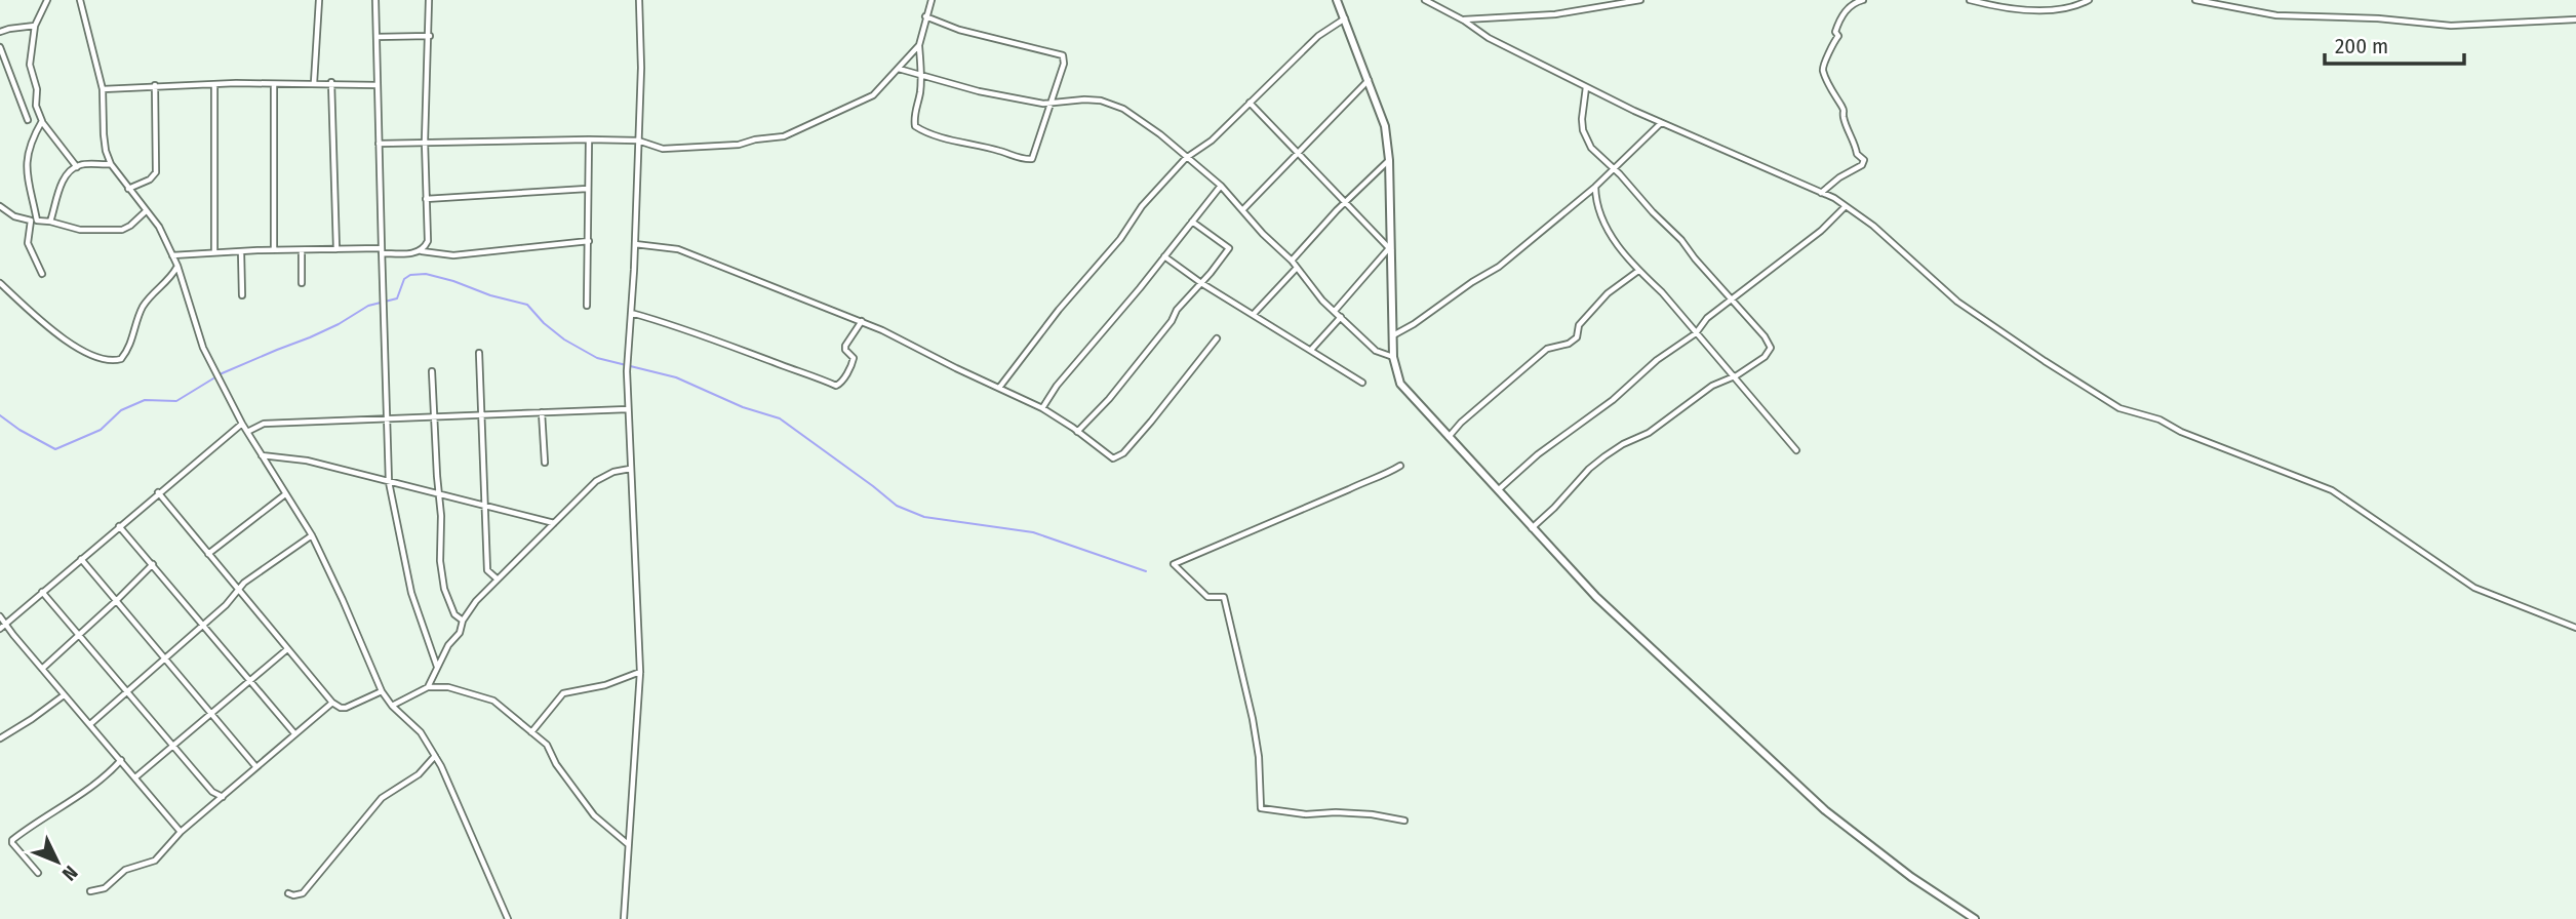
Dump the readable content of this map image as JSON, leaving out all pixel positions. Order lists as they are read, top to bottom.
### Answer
{
  "scale_bar": "200 m",
  "north": "bottom right"
}
